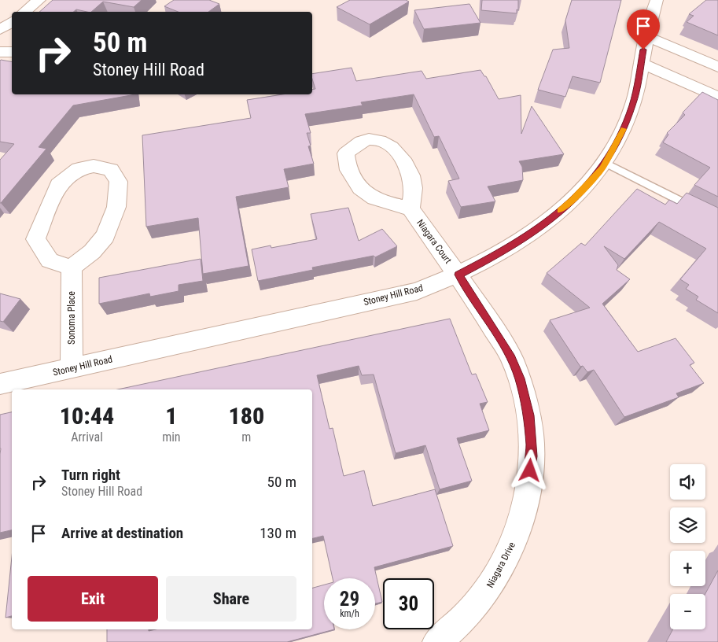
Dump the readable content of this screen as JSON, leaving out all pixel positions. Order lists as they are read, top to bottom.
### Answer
{
  "streets": {
    "street": [
      "Niagara Court",
      "Stoney Hill Road",
      "Sonoma Place",
      "Niagara Drive"
    ]
  },
  "crossings": [
    ["Niagara Court", "Stoney Hill Road"],
    ["Niagara Court", "Niagara Drive"],
    ["Stoney Hill Road", "Sonoma Place"],
    ["Stoney Hill Road", "Niagara Drive"]
  ],
  "page": {
    "turn": ["50 m", "Stoney Hill Road"],
    "eta": [
      "10:44",
      "Arrival",
      "1",
      "min",
      "180",
      "m"
    ],
    "list": [
      {
        "name": "Turn right",
        "note": "Stoney Hill Road",
        "value": "50 m"
      },
      {
        "name": "Arrive at destination",
        "value": "130 m"
      }
    ],
    "map_buttons": ["+", "−"],
    "buttons": ["Exit", "Share"],
    "speed": "29 km/h",
    "limit": "30"
  }
}
